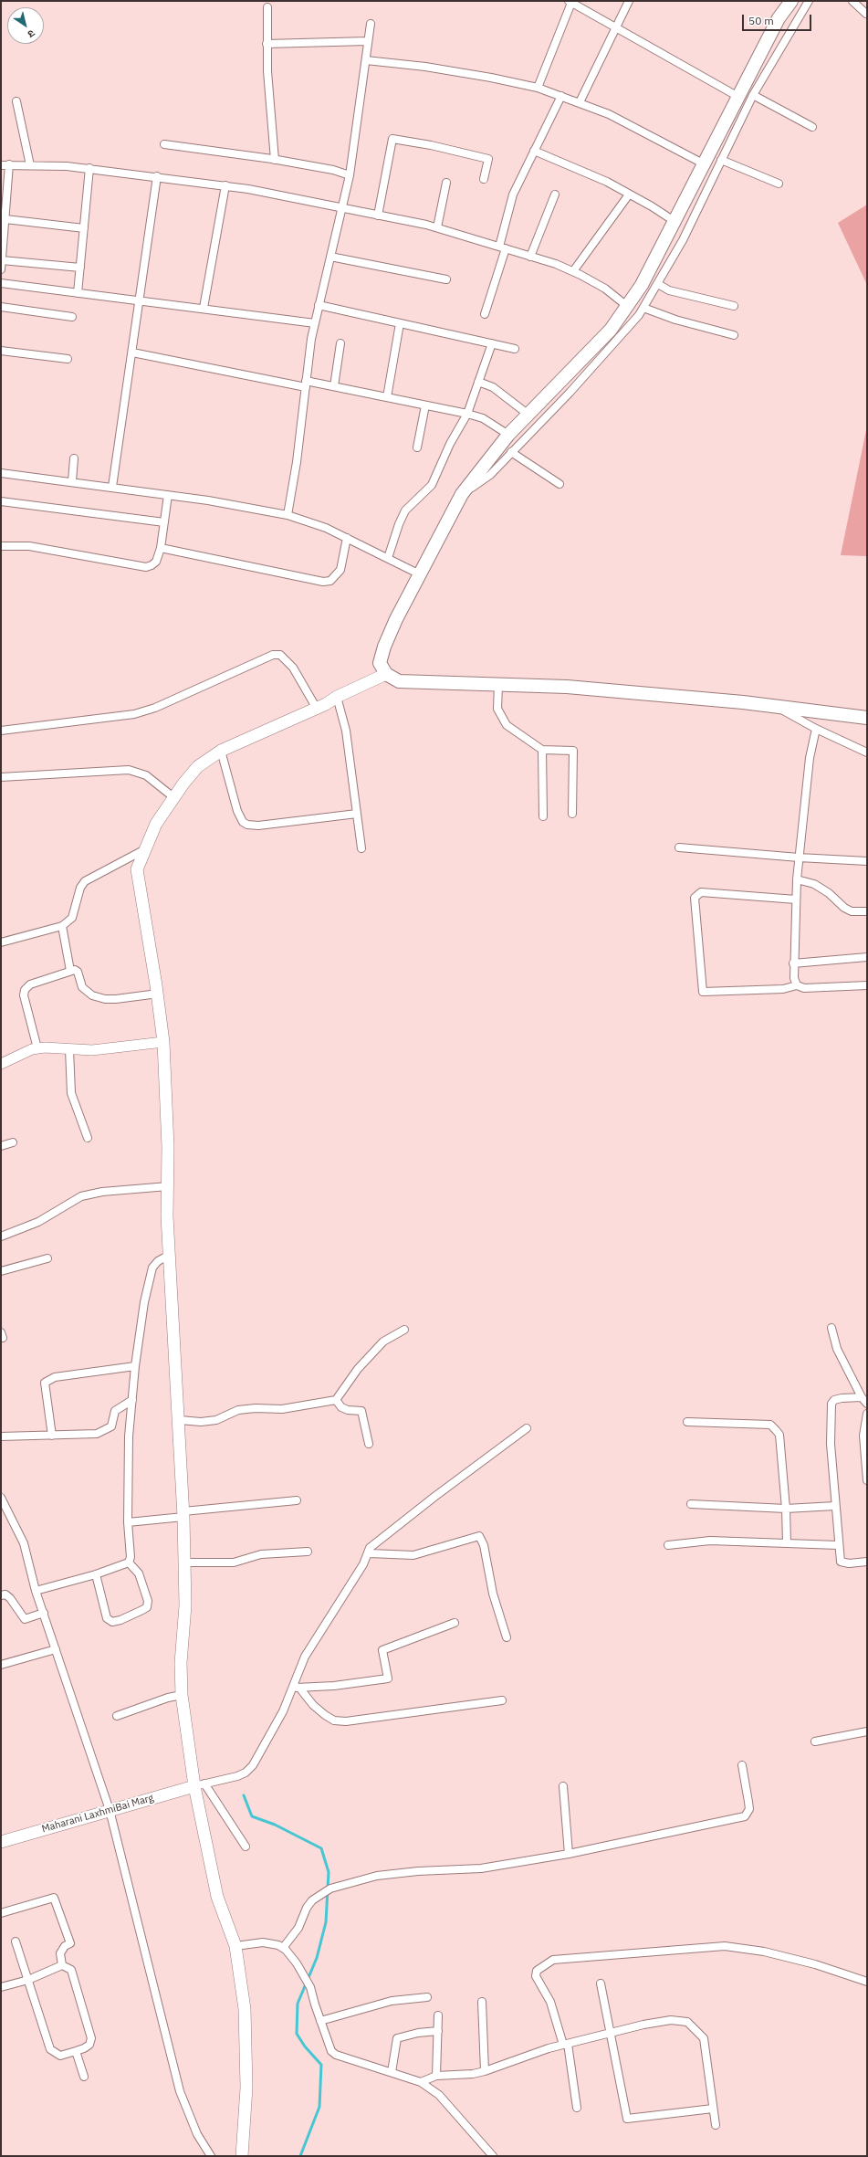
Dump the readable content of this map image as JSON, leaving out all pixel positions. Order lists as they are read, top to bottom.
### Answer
{
  "streets": {
    "main road": ["Maharani LaxhmiBai Marg"]
  },
  "scale_bar": "50 m",
  "north": "bottom right"
}
